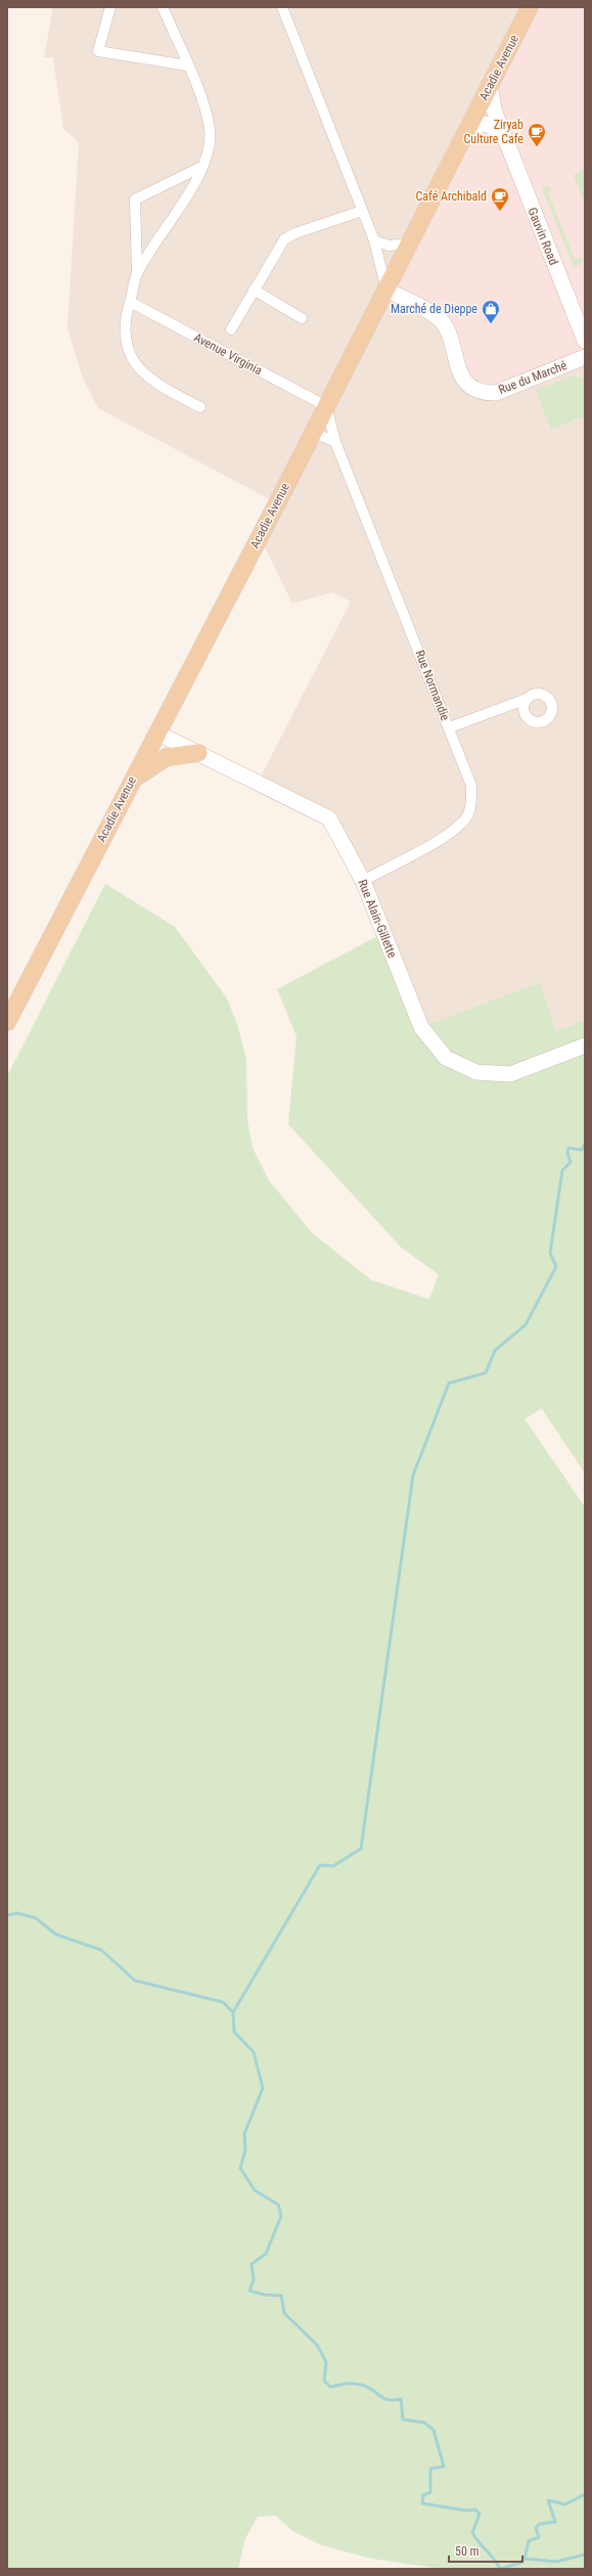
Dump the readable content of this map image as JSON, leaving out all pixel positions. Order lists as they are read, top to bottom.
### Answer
{
  "streets": {
    "main road": ["Acadie Avenue"],
    "street": [
      "Gauvin Road",
      "Avenue Virginia",
      "Rue du Marché",
      "Rue Normandie",
      "Rue Alain-Gillette"
    ]
  },
  "crossings": [
    ["Acadie Avenue", "Gauvin Road"],
    ["Acadie Avenue", "Avenue Virginia"],
    ["Acadie Avenue", "Rue du Marché"],
    ["Acadie Avenue", "Rue Normandie"],
    ["Acadie Avenue", "Rue Alain-Gillette"],
    ["Avenue Virginia", "Rue Normandie"],
    ["Rue Normandie", "Rue Alain-Gillette"]
  ],
  "places": {
    "cafe": ["Ziryab Culture Cafe", "Café Archibald"],
    "shop": ["Marché de Dieppe"]
  },
  "scale_bar": "50 m"
}
